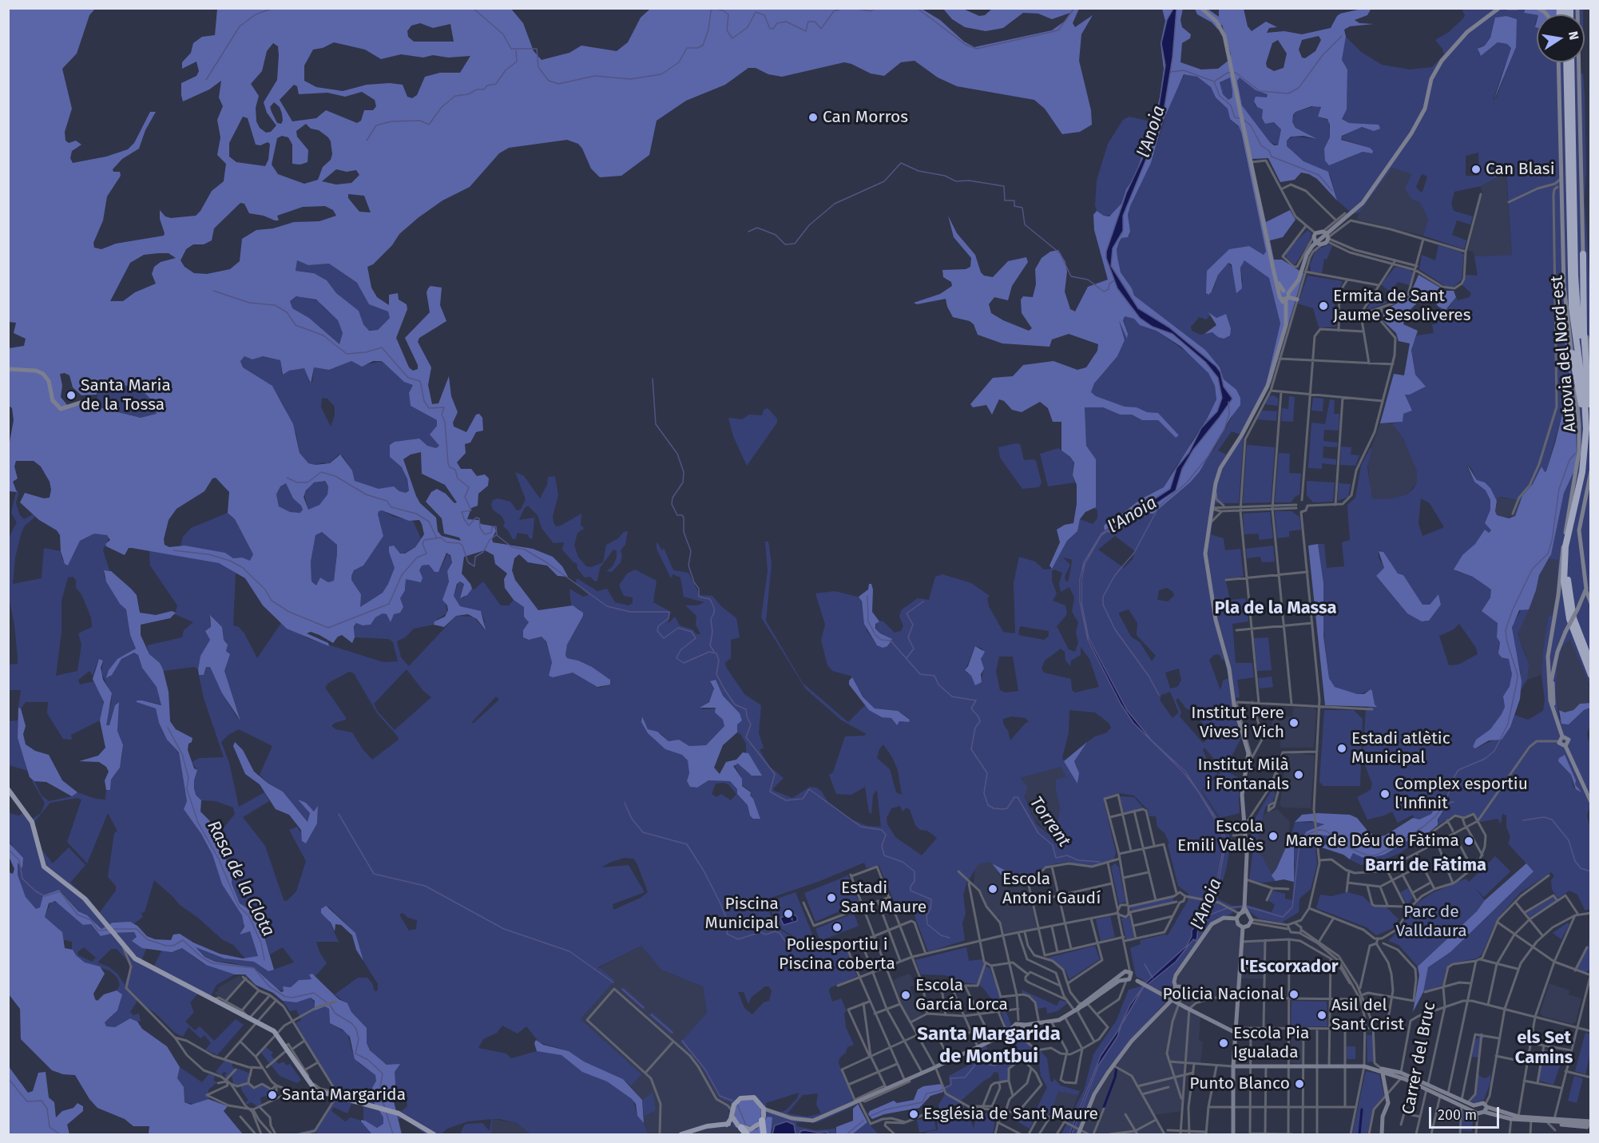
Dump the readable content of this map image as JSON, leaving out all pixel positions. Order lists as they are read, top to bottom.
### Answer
{
  "streets": {
    "highway": ["Autovia del Nord-est"],
    "street": ["Carrer del Bruc"]
  },
  "districts": [
    "Pla de la Massa",
    "Barri de Fàtima",
    "l'Escorxador",
    "Santa Margarida de Montbui",
    "els Set Camins"
  ],
  "water": ["l'Anoia", "Torrent", "Rasa de la Clota"],
  "parks": ["Parc de Valldaura"],
  "places": [
    "Can Morros",
    "Can Blasi",
    "Ermita de Sant Jaume Sesoliveres",
    "Santa Maria de la Tossa",
    "Institut Pere Vives i Vich",
    "Estadi atlètic Municipal",
    "Institut Milà i Fontanals",
    "Complex esportiu l'Infinit",
    "Escola Emili Vallès",
    "Mare de Déu de Fàtima",
    "Escola Antoni Gaudí",
    "Estadi Sant Maure",
    "Piscina Municipal",
    "Poliesportiu i Piscina coberta",
    "Policia Nacional",
    "Escola García Lorca",
    "Asil del Sant Crist",
    "Escola Pia Igualada",
    "Punto Blanco",
    "Santa Margarida",
    "Església de Sant Maure"
  ],
  "scale_bar": "200 m",
  "north": "right"
}
